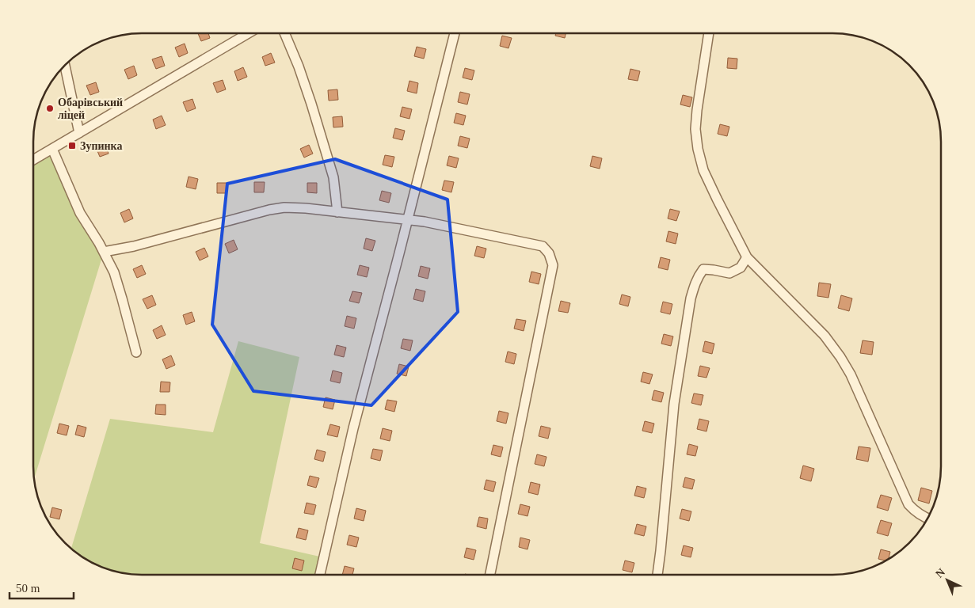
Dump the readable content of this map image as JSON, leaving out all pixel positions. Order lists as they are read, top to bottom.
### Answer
{
  "places": {
    "other": ["Обарівський ліцей"],
    "transit": ["Зупинка"]
  },
  "scale_bar": "50 m",
  "north": "top left"
}
